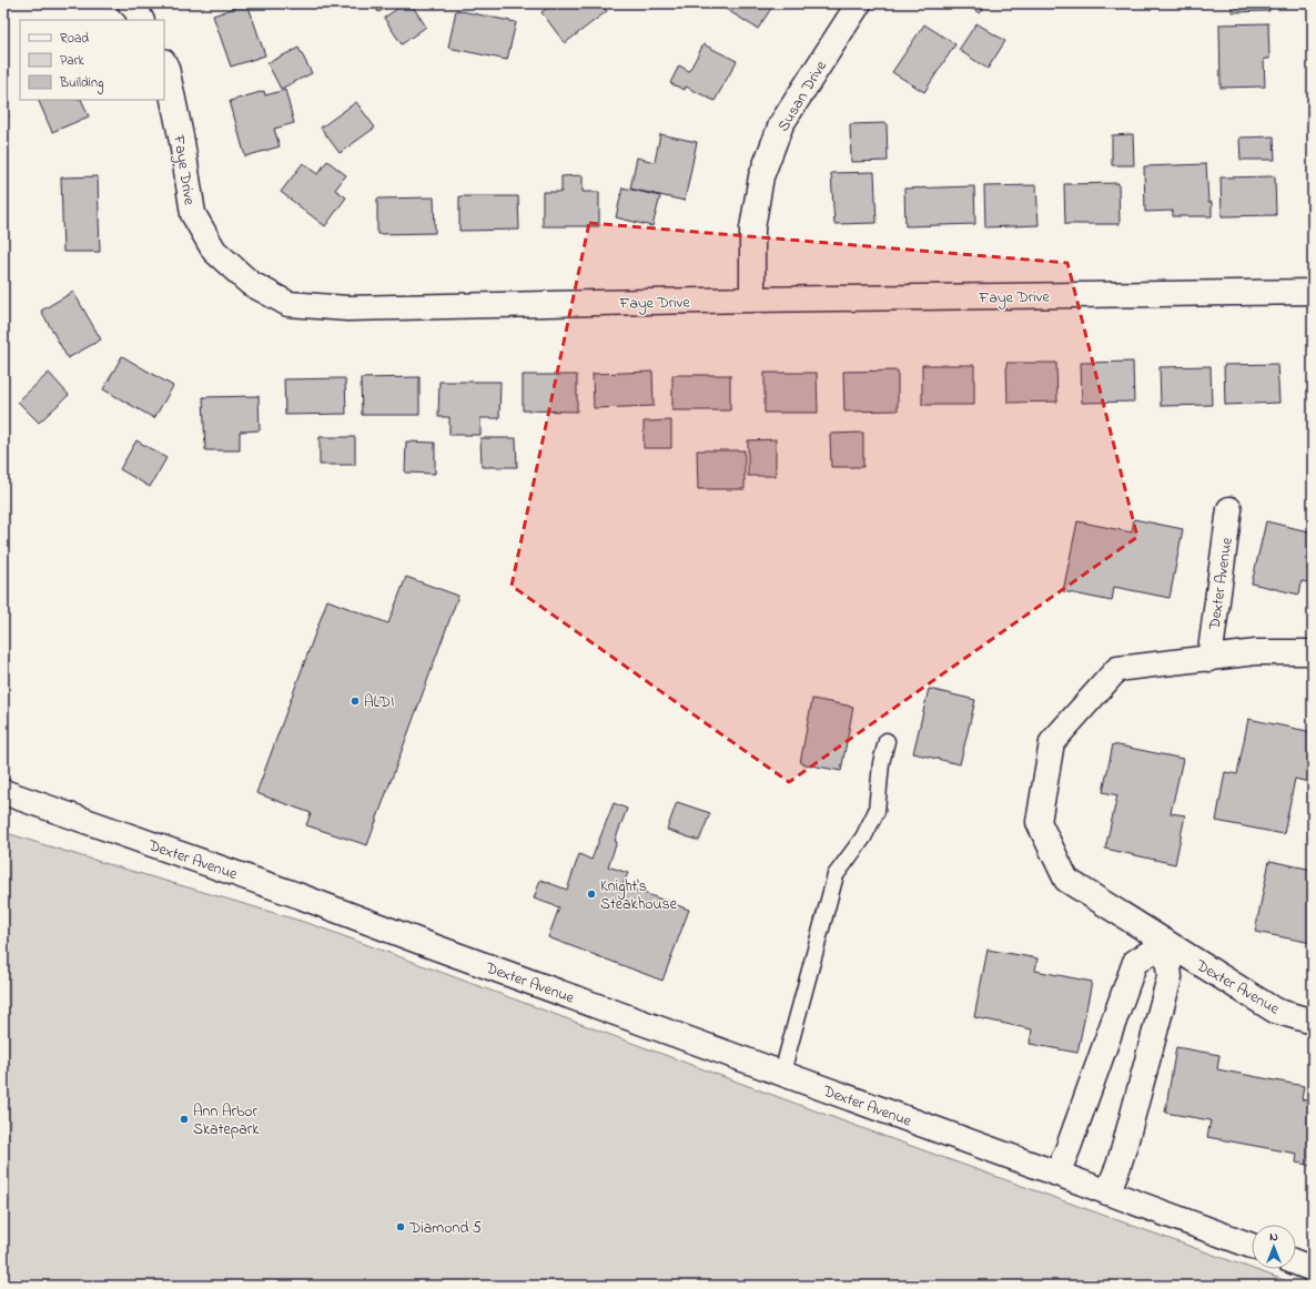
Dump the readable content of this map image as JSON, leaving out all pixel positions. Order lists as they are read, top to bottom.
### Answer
{
  "streets": {
    "street": ["Susan Drive", "Faye Drive", "Dexter Avenue"]
  },
  "crossings": [
    ["Susan Drive", "Faye Drive"]
  ],
  "places": [
    "ALDI",
    "Knight's Steakhouse",
    "Ann Arbor Skatepark",
    "Diamond 5"
  ],
  "legend": ["Road", "Park", "Building"],
  "north": "top"
}
